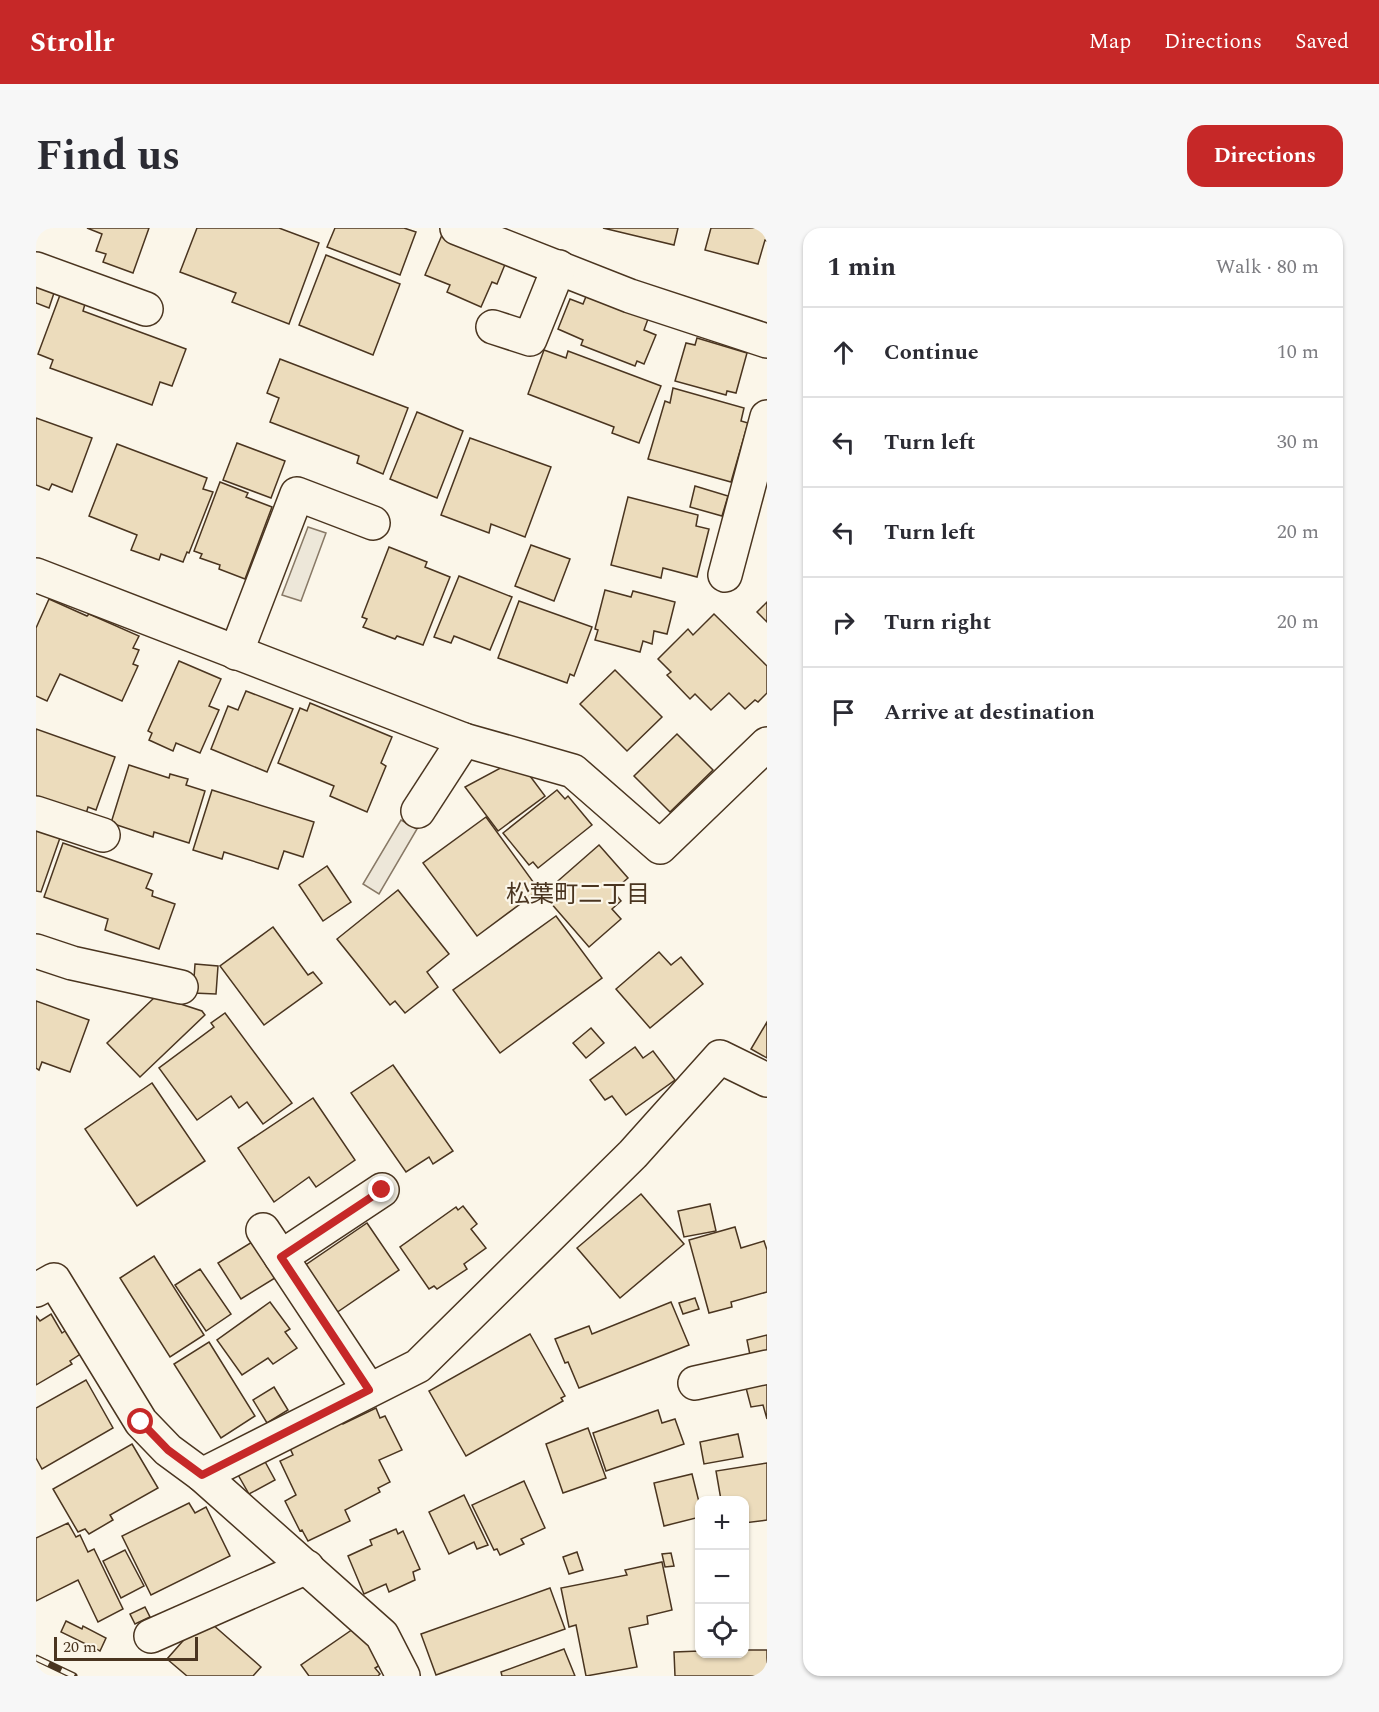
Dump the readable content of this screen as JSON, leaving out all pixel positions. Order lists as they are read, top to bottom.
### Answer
{
  "districts": ["松葉町二丁目"],
  "scale_bar": "20 m",
  "page": {
    "header": "Strollr",
    "nav": ["Map", "Directions", "Saved"],
    "title": "Find us",
    "buttons": "Directions",
    "heading": ["1 min", "Walk · 80 m"],
    "list": [
      ["Continue", "10 m"],
      ["Turn left", "30 m"],
      ["Turn left", "20 m"],
      ["Turn right", "20 m"],
      "Arrive at destination"
    ],
    "map_buttons": ["+", "−"],
    "scale": "20 m"
  }
}
